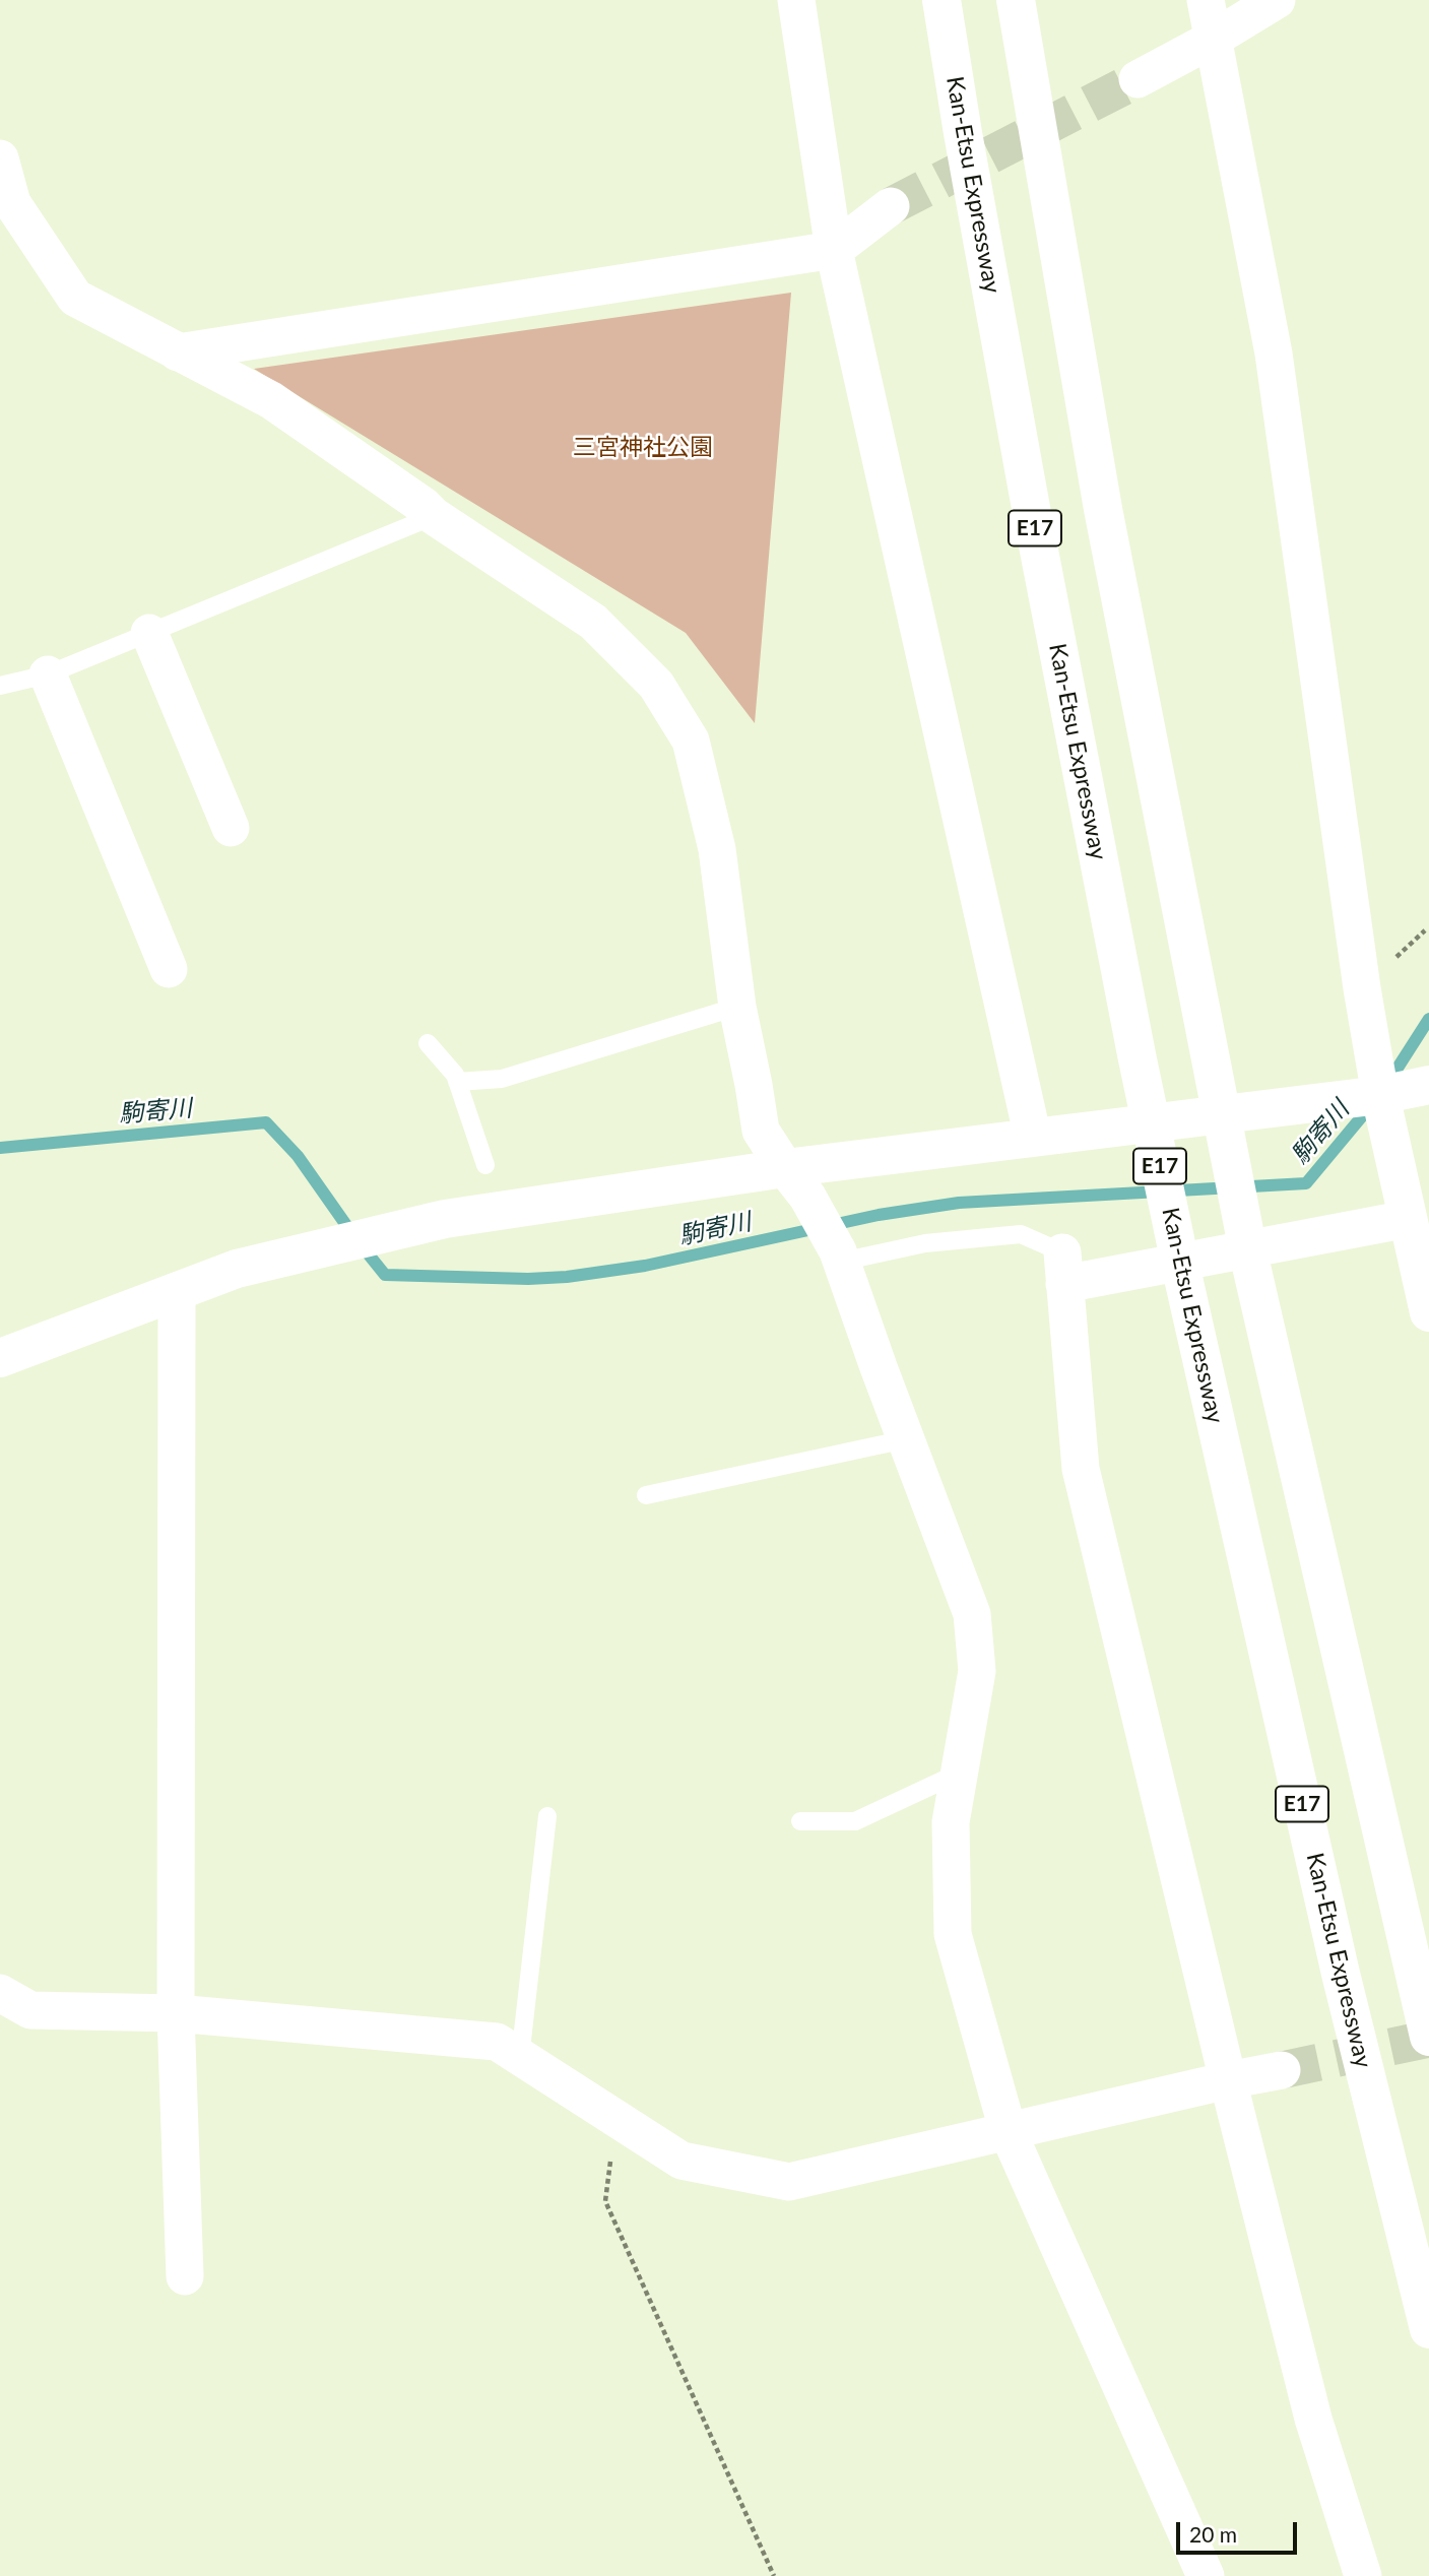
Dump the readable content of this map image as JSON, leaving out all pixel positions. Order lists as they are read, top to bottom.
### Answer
{
  "streets": {
    "main road": ["Kan-Etsu Expressway", "E17"]
  },
  "water": ["駒寄川"],
  "parks": ["三宮神社公園"],
  "scale_bar": "20 m"
}
